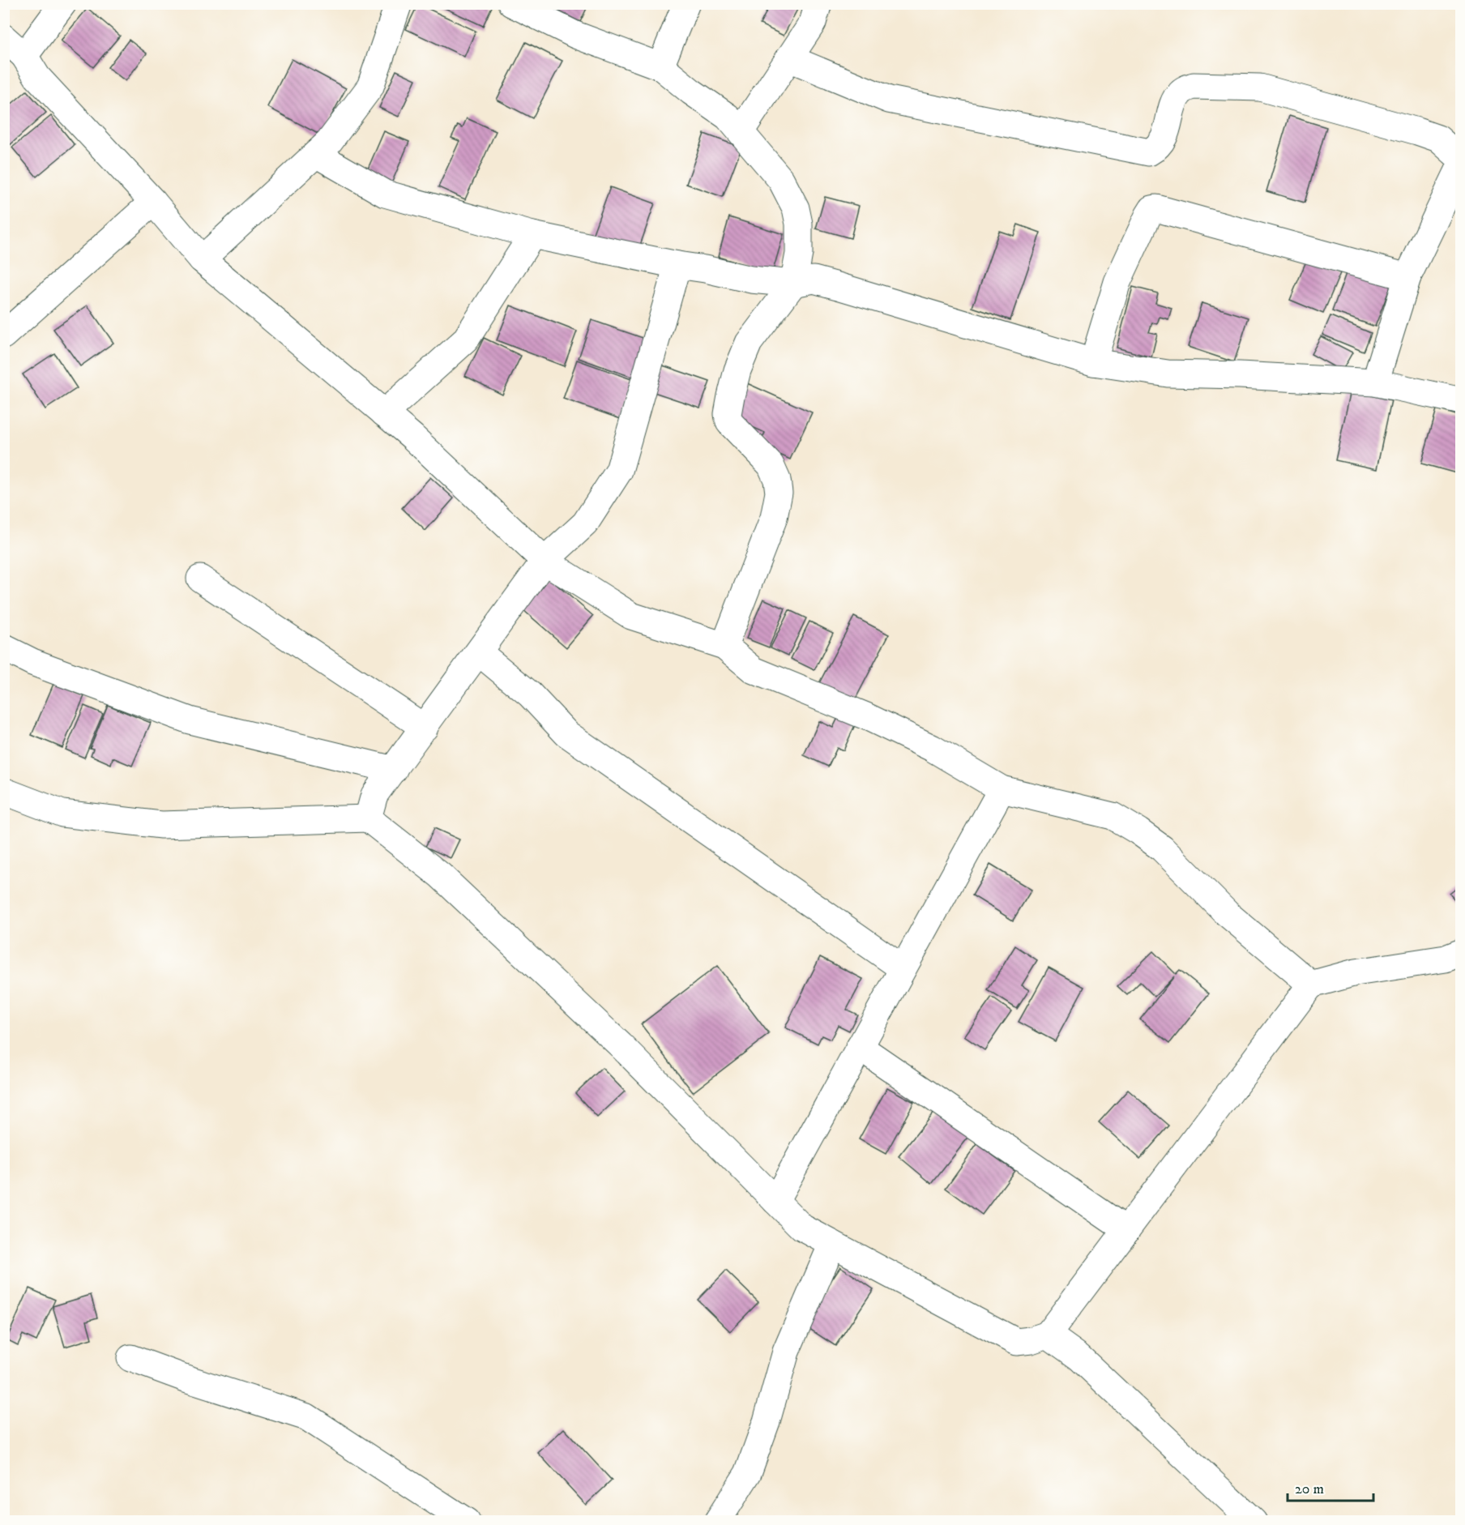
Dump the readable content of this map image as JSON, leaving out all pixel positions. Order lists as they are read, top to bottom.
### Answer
{
  "scale_bar": "20 m"
}
